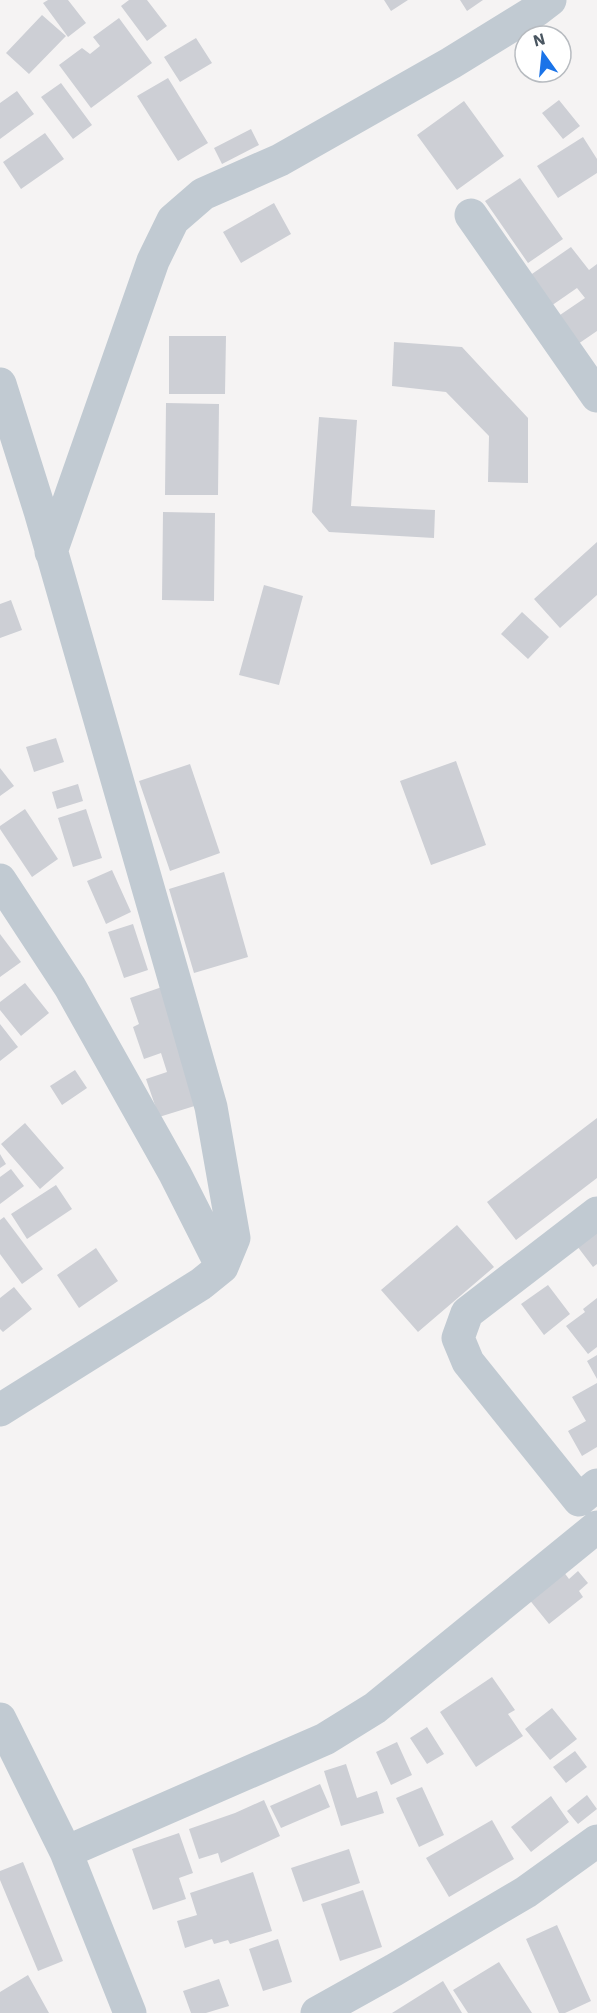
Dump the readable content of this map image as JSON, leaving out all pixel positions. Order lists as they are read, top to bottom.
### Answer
{
  "north": "top"
}
